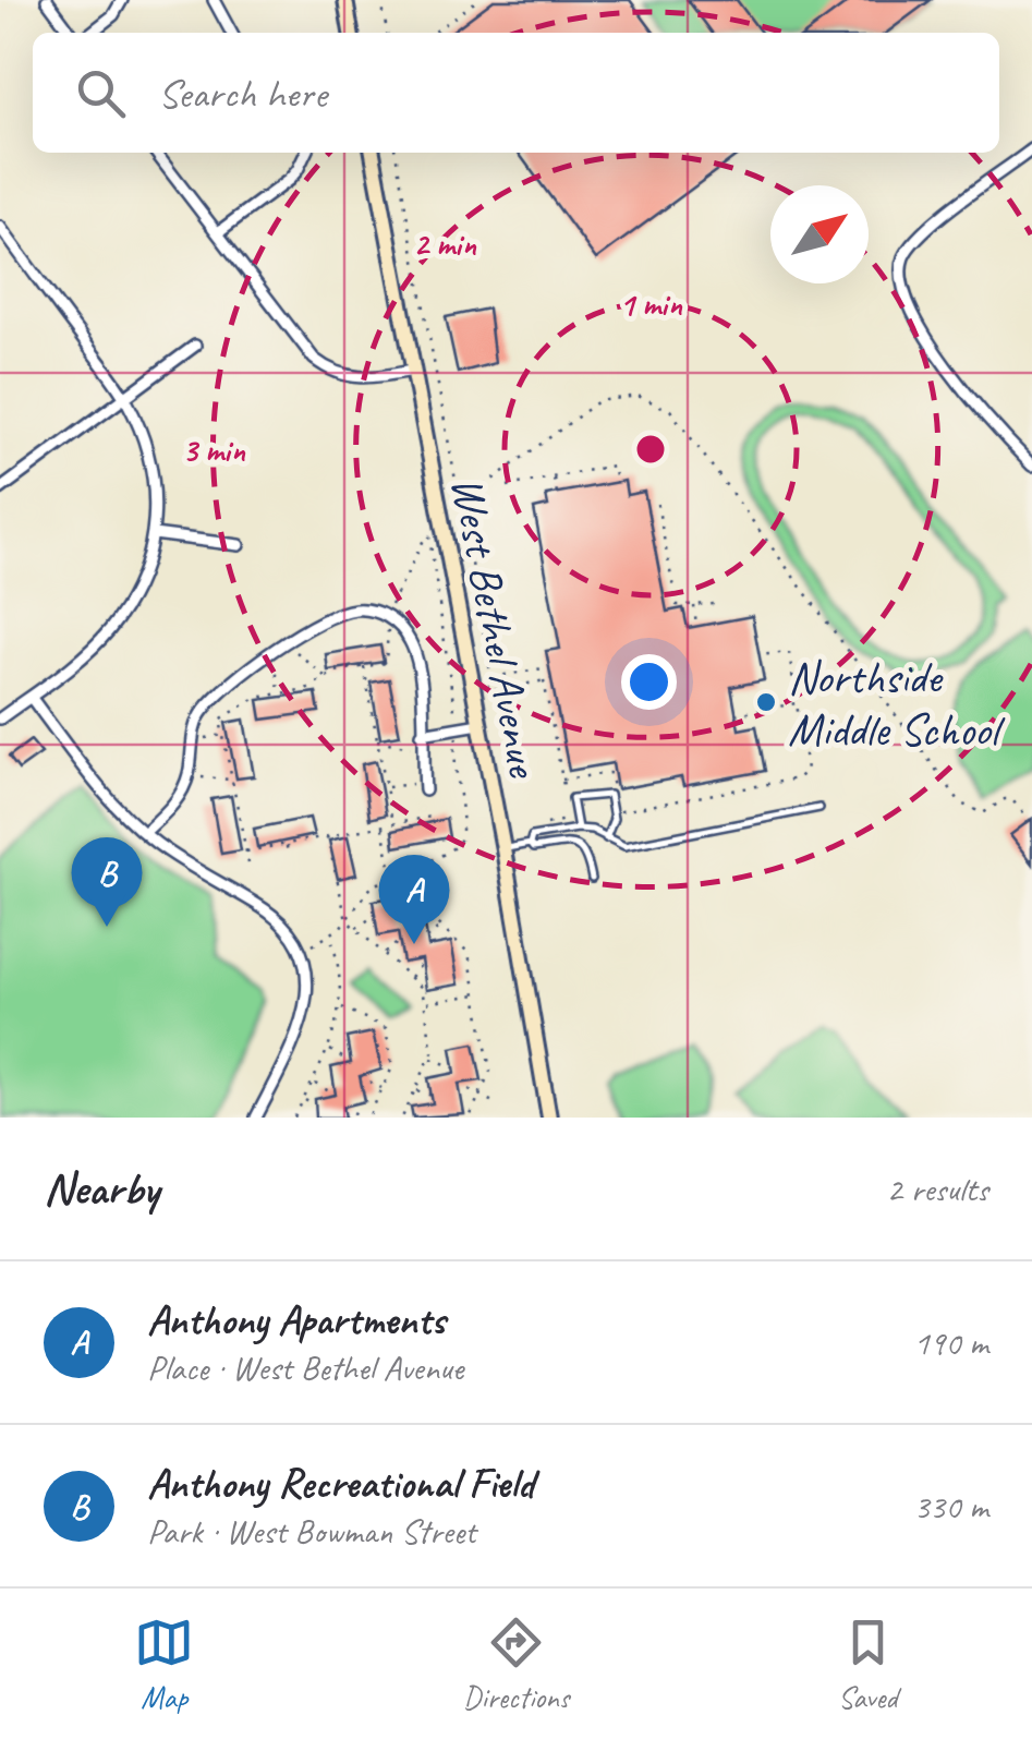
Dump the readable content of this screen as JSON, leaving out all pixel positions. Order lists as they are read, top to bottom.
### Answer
{
  "streets": {
    "main road": ["West Bethel Avenue"]
  },
  "places": ["Northside Middle School"],
  "north": "top right",
  "page": {
    "search": "Search here",
    "pins": ["B", "A"],
    "heading": ["Nearby", "2 results"],
    "list": [
      {
        "mark": "A",
        "name": "Anthony Apartments",
        "note": "Place · West Bethel Avenue",
        "value": "190 m"
      },
      {
        "mark": "B",
        "name": "Anthony Recreational Field",
        "note": "Park · West Bowman Street",
        "value": "330 m"
      }
    ],
    "nav": ["Map", "Directions", "Saved"]
  },
  "rings": ["2 min", "1 min", "3 min"]
}
